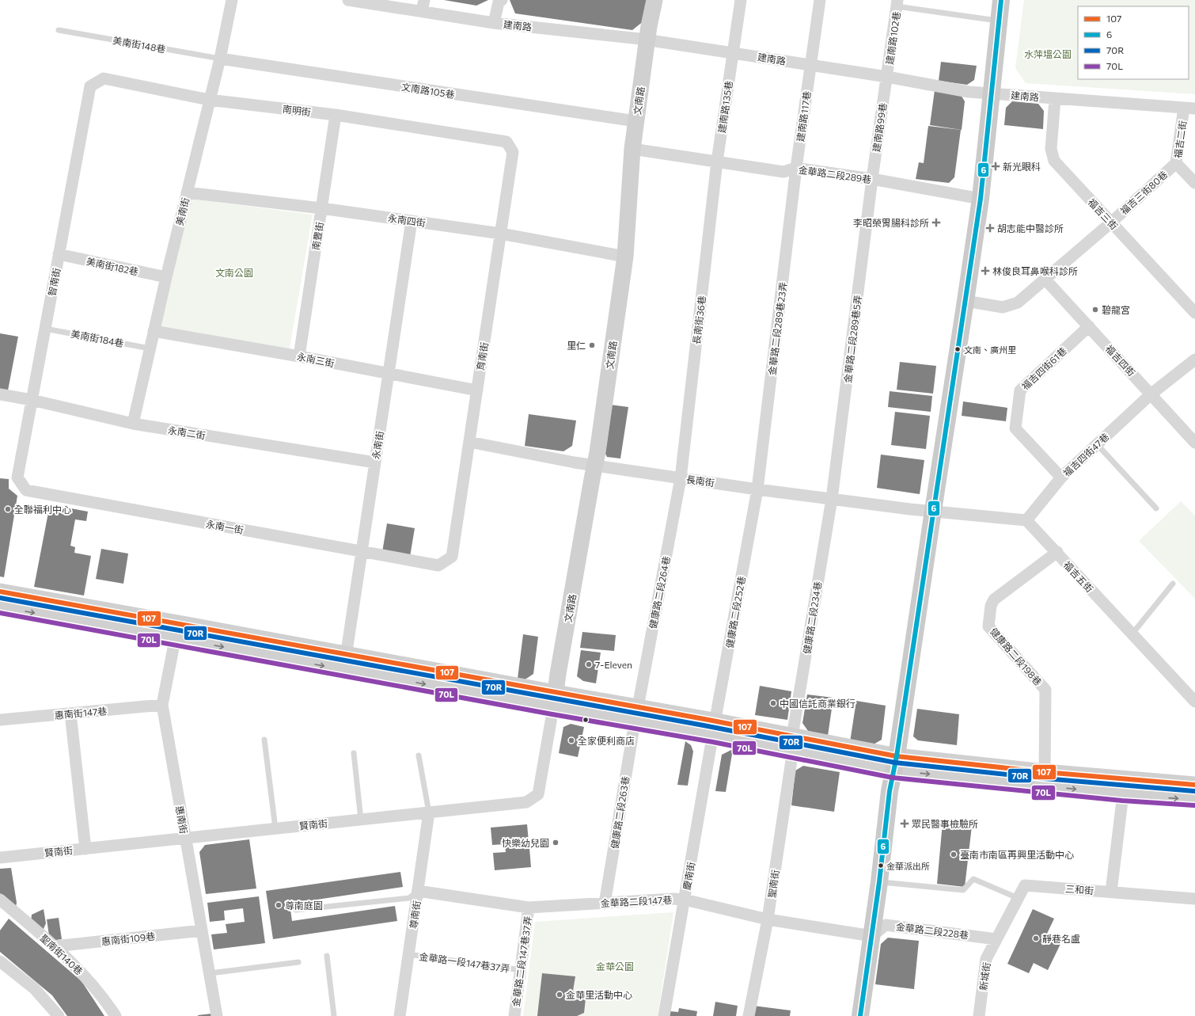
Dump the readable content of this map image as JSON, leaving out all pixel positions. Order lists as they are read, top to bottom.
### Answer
{
  "streets": {
    "street": [
      "建南路",
      "建南路102巷",
      "文南路105巷",
      "文南路",
      "建南路135巷",
      "南明街",
      "建南路117巷",
      "建南路99巷",
      "福吉二街",
      "金華路二段289巷",
      "福吉三街80巷",
      "美南街",
      "福吉三街",
      "永南四街",
      "南豐街",
      "美南街182巷",
      "智南街",
      "長南街36巷",
      "金華路二段289巷23弄",
      "金華路二段289巷5弄",
      "育南街",
      "永南三街",
      "福吉四街",
      "福吉四街61巷",
      "永南二街",
      "永南街",
      "福吉四街47巷",
      "長南街",
      "永南一街",
      "福吉五街",
      "健康路二段264巷",
      "健康路二段252巷",
      "健康路二段234巷",
      "健康路二段198巷",
      "惠南街147巷",
      "健康路二段263巷",
      "惠南街",
      "賢南街",
      "慶南街",
      "聖南街",
      "三和街",
      "金華路二段147巷",
      "尊南街",
      "金華路二段228巷",
      "惠南街109巷",
      "聖南街140巷",
      "金華路二段147巷37弄",
      "新城街"
    ],
    "lane": ["美南街148巷", "美南街184巷", "金華路一段147巷37弄"]
  },
  "crossings": [
    ["建南路", "建南路102巷"],
    ["建南路", "文南路"],
    ["建南路", "建南路135巷"],
    ["建南路", "建南路117巷"],
    ["建南路", "建南路99巷"],
    ["建南路", "福吉二街"],
    ["建南路", "福吉三街"],
    ["建南路102巷", "建南路99巷"],
    ["美南街148巷", "文南路105巷"],
    ["美南街148巷", "美南街"],
    ["文南路105巷", "文南路"],
    ["文南路105巷", "美南街"],
    ["文南路", "金華路二段289巷"],
    ["文南路", "永南四街"],
    ["文南路", "長南街"],
    ["文南路", "賢南街"],
    ["建南路135巷", "金華路二段289巷"],
    ["建南路135巷", "長南街36巷"],
    ["南明街", "美南街"],
    ["南明街", "南豐街"],
    ["南明街", "智南街"],
    ["南明街", "育南街"],
    ["建南路117巷", "金華路二段289巷"],
    ["建南路117巷", "金華路二段289巷23弄"],
    ["建南路99巷", "金華路二段289巷"],
    ["建南路99巷", "金華路二段289巷5弄"],
    ["福吉二街", "福吉三街80巷"],
    ["金華路二段289巷", "長南街36巷"],
    ["金華路二段289巷", "金華路二段289巷23弄"],
    ["金華路二段289巷", "金華路二段289巷5弄"],
    ["福吉三街80巷", "福吉三街"],
    ["福吉三街80巷", "福吉四街"],
    ["美南街", "永南四街"],
    ["美南街", "美南街182巷"],
    ["美南街", "美南街184巷"],
    ["美南街", "永南三街"],
    ["美南街", "永南二街"],
    ["永南四街", "南豐街"],
    ["永南四街", "育南街"],
    ["永南四街", "永南街"],
    ["南豐街", "永南三街"],
    ["美南街182巷", "智南街"],
    ["智南街", "美南街184巷"],
    ["智南街", "永南二街"],
    ["智南街", "永南一街"],
    ["長南街36巷", "長南街"],
    ["長南街36巷", "健康路二段264巷"],
    ["金華路二段289巷23弄", "長南街"],
    ["金華路二段289巷23弄", "健康路二段252巷"],
    ["金華路二段289巷5弄", "長南街"],
    ["金華路二段289巷5弄", "健康路二段234巷"],
    ["育南街", "永南三街"],
    ["育南街", "長南街"],
    ["育南街", "永南一街"],
    ["永南三街", "永南街"],
    ["福吉四街", "福吉四街61巷"],
    ["福吉四街", "福吉四街47巷"],
    ["福吉四街61巷", "福吉四街47巷"],
    ["永南二街", "永南街"],
    ["永南街", "永南一街"],
    ["福吉四街47巷", "福吉五街"],
    ["長南街", "健康路二段264巷"],
    ["長南街", "健康路二段252巷"],
    ["長南街", "健康路二段234巷"],
    ["福吉五街", "健康路二段198巷"],
    ["健康路二段264巷", "健康路二段263巷"],
    ["健康路二段252巷", "慶南街"],
    ["健康路二段234巷", "聖南街"],
    ["惠南街147巷", "惠南街"],
    ["健康路二段263巷", "金華路二段147巷"],
    ["惠南街", "賢南街"],
    ["惠南街", "惠南街109巷"],
    ["賢南街", "尊南街"],
    ["慶南街", "金華路二段147巷"],
    ["聖南街", "金華路二段147巷"],
    ["三和街", "金華路二段228巷"],
    ["三和街", "新城街"],
    ["金華路二段147巷", "尊南街"],
    ["金華路二段147巷", "金華路二段228巷"],
    ["金華路二段147巷", "金華路二段147巷37弄"],
    ["尊南街", "金華路一段147巷37弄"],
    ["金華路二段228巷", "新城街"],
    ["惠南街109巷", "聖南街140巷"],
    ["金華路二段147巷37弄", "金華路一段147巷37弄"]
  ],
  "parks": ["水萍塭公園", "文南公園", "金華公園"],
  "places": {
    "health": [
      "新光眼科",
      "李昭榮胃腸科診所",
      "胡志能中醫診所",
      "林俊良耳鼻喉科診所",
      "眾民醫事檢驗所"
    ],
    "other": [
      "碧龍宮",
      "里仁",
      "文南、廣州里",
      "全聯福利中心",
      "7-Eleven",
      "中國信託商業銀行",
      "全家便利商店",
      "快樂幼兒園",
      "臺南市南區再興里活動中心",
      "金華派出所",
      "尊南庭園",
      "靜巷名盧",
      "金華里活動中心"
    ]
  },
  "lines": [
    "transit line 6",
    "transit line 107",
    "transit line 70R",
    "transit line 70L"
  ],
  "legend": [
    "107",
    "6",
    "70R",
    "70L"
  ]
}
